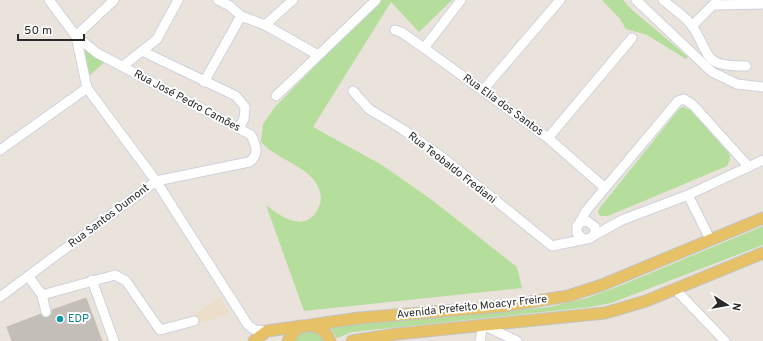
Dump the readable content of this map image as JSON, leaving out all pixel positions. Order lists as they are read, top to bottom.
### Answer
{
  "streets": {
    "main road": ["Avenida Prefeito Moacyr Freire"],
    "street": [
      "Rua José Pedro Camões",
      "Rua Elia dos Santos",
      "Rua Teobaldo Frediani",
      "Rua Santos Dumont"
    ]
  },
  "crossings": [
    ["Rua José Pedro Camões", "Rua Santos Dumont"]
  ],
  "places": ["EDP"],
  "scale_bar": "50 m",
  "north": "right"
}
